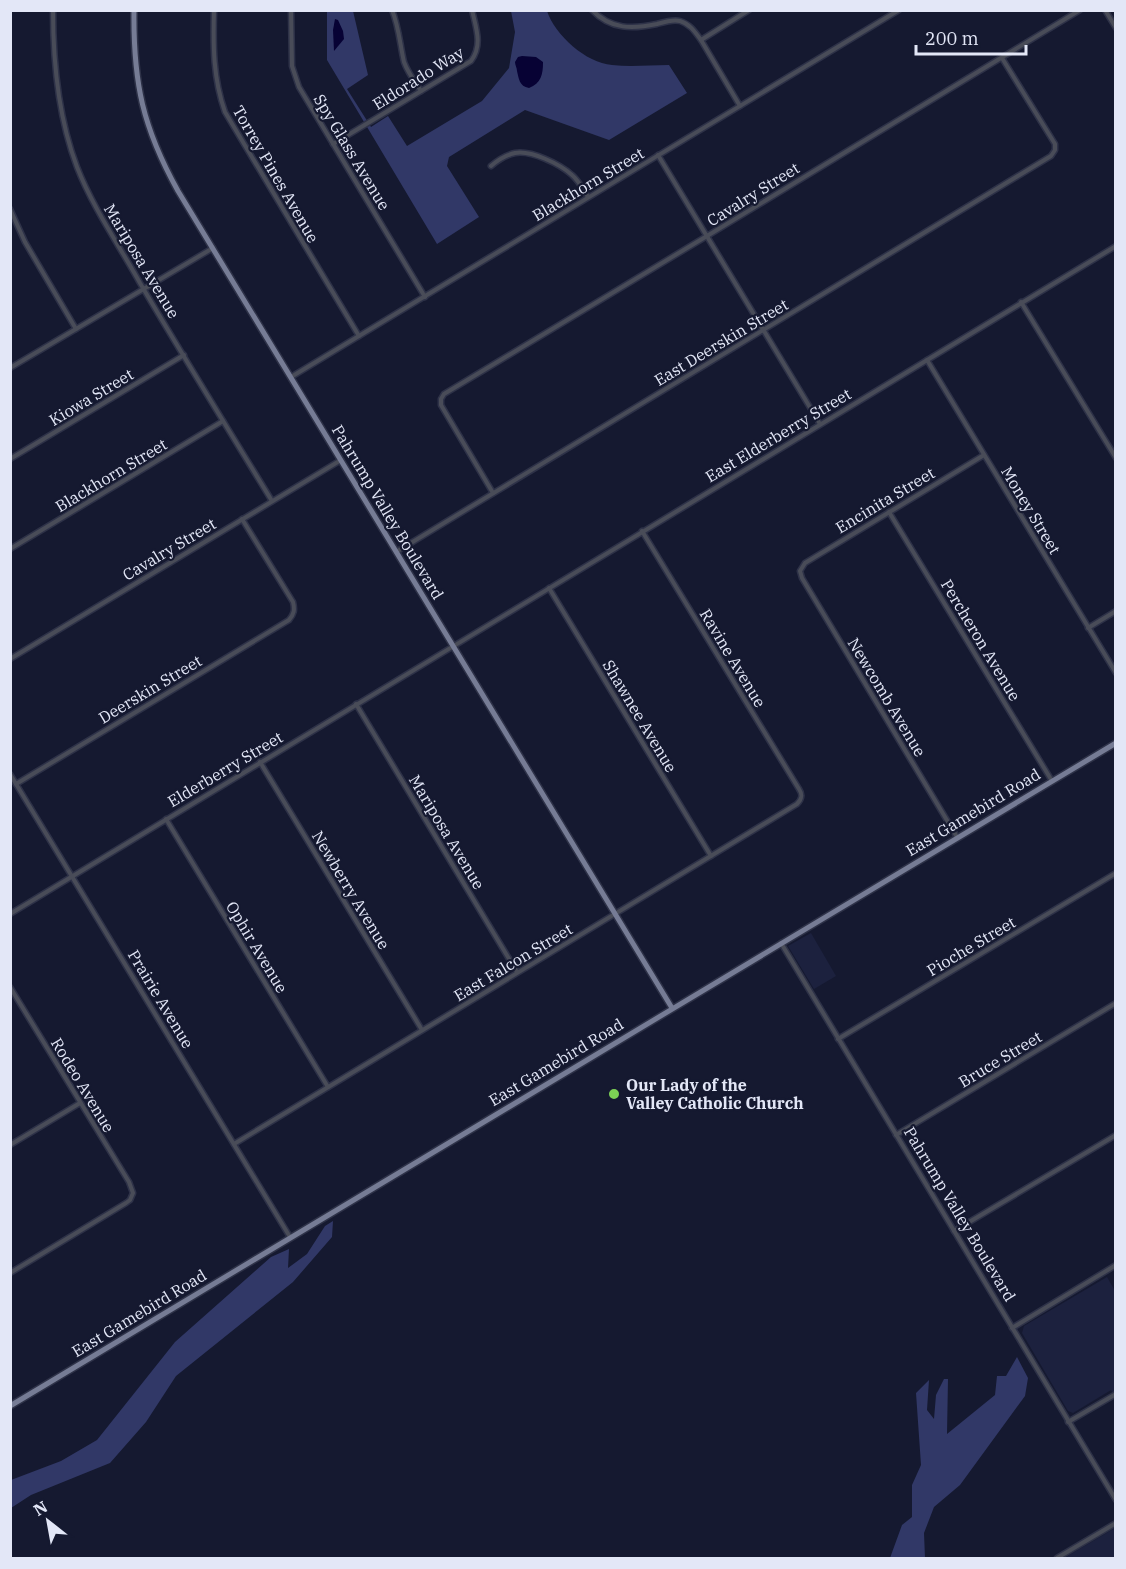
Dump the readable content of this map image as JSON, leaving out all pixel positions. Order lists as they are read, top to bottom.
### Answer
{
  "streets": {
    "main road": ["Pahrump Valley Boulevard", "East Gamebird Road"],
    "street": [
      "Eldorado Way",
      "Spy Glass Avenue",
      "Torrey Pines Avenue",
      "Blackhorn Street",
      "Cavalry Street",
      "Mariposa Avenue",
      "East Deerskin Street",
      "Kiowa Street",
      "East Elderberry Street",
      "Encinita Street",
      "Money Street",
      "Percheron Avenue",
      "Ravine Avenue",
      "Deerskin Street",
      "Newcomb Avenue",
      "Shawnee Avenue",
      "Elderberry Street",
      "Newberry Avenue",
      "Pioche Street",
      "Ophir Avenue",
      "East Falcon Street",
      "Prairie Avenue",
      "Bruce Street",
      "Rodeo Avenue"
    ]
  },
  "crossings": [
    ["Eldorado Way", "Spy Glass Avenue"],
    ["Spy Glass Avenue", "Blackhorn Street"],
    ["Torrey Pines Avenue", "Blackhorn Street"],
    ["Blackhorn Street", "Mariposa Avenue"],
    ["Blackhorn Street", "Pahrump Valley Boulevard"],
    ["Cavalry Street", "Mariposa Avenue"],
    ["Cavalry Street", "East Deerskin Street"],
    ["Cavalry Street", "Pahrump Valley Boulevard"],
    ["Cavalry Street", "Deerskin Street"],
    ["Mariposa Avenue", "Kiowa Street"],
    ["Mariposa Avenue", "Elderberry Street"],
    ["Mariposa Avenue", "East Falcon Street"],
    ["East Deerskin Street", "Pahrump Valley Boulevard"],
    ["East Elderberry Street", "Money Street"],
    ["East Elderberry Street", "Pahrump Valley Boulevard"],
    ["East Elderberry Street", "Ravine Avenue"],
    ["East Elderberry Street", "Shawnee Avenue"],
    ["East Elderberry Street", "Elderberry Street"],
    ["Encinita Street", "Money Street"],
    ["Encinita Street", "Percheron Avenue"],
    ["Encinita Street", "Newcomb Avenue"],
    ["Pahrump Valley Boulevard", "Elderberry Street"],
    ["Pahrump Valley Boulevard", "East Gamebird Road"],
    ["Pahrump Valley Boulevard", "Pioche Street"],
    ["Pahrump Valley Boulevard", "East Falcon Street"],
    ["Pahrump Valley Boulevard", "Bruce Street"],
    ["Percheron Avenue", "East Gamebird Road"],
    ["Ravine Avenue", "East Falcon Street"],
    ["Deerskin Street", "Prairie Avenue"],
    ["Newcomb Avenue", "East Gamebird Road"],
    ["Shawnee Avenue", "East Falcon Street"],
    ["Elderberry Street", "Newberry Avenue"],
    ["Elderberry Street", "Ophir Avenue"],
    ["Elderberry Street", "Prairie Avenue"],
    ["East Gamebird Road", "Prairie Avenue"],
    ["Newberry Avenue", "East Falcon Street"],
    ["Ophir Avenue", "East Falcon Street"],
    ["East Falcon Street", "Prairie Avenue"]
  ],
  "places": ["Our Lady of the Valley Catholic Church"],
  "scale_bar": "200 m",
  "north": "top left"
}
